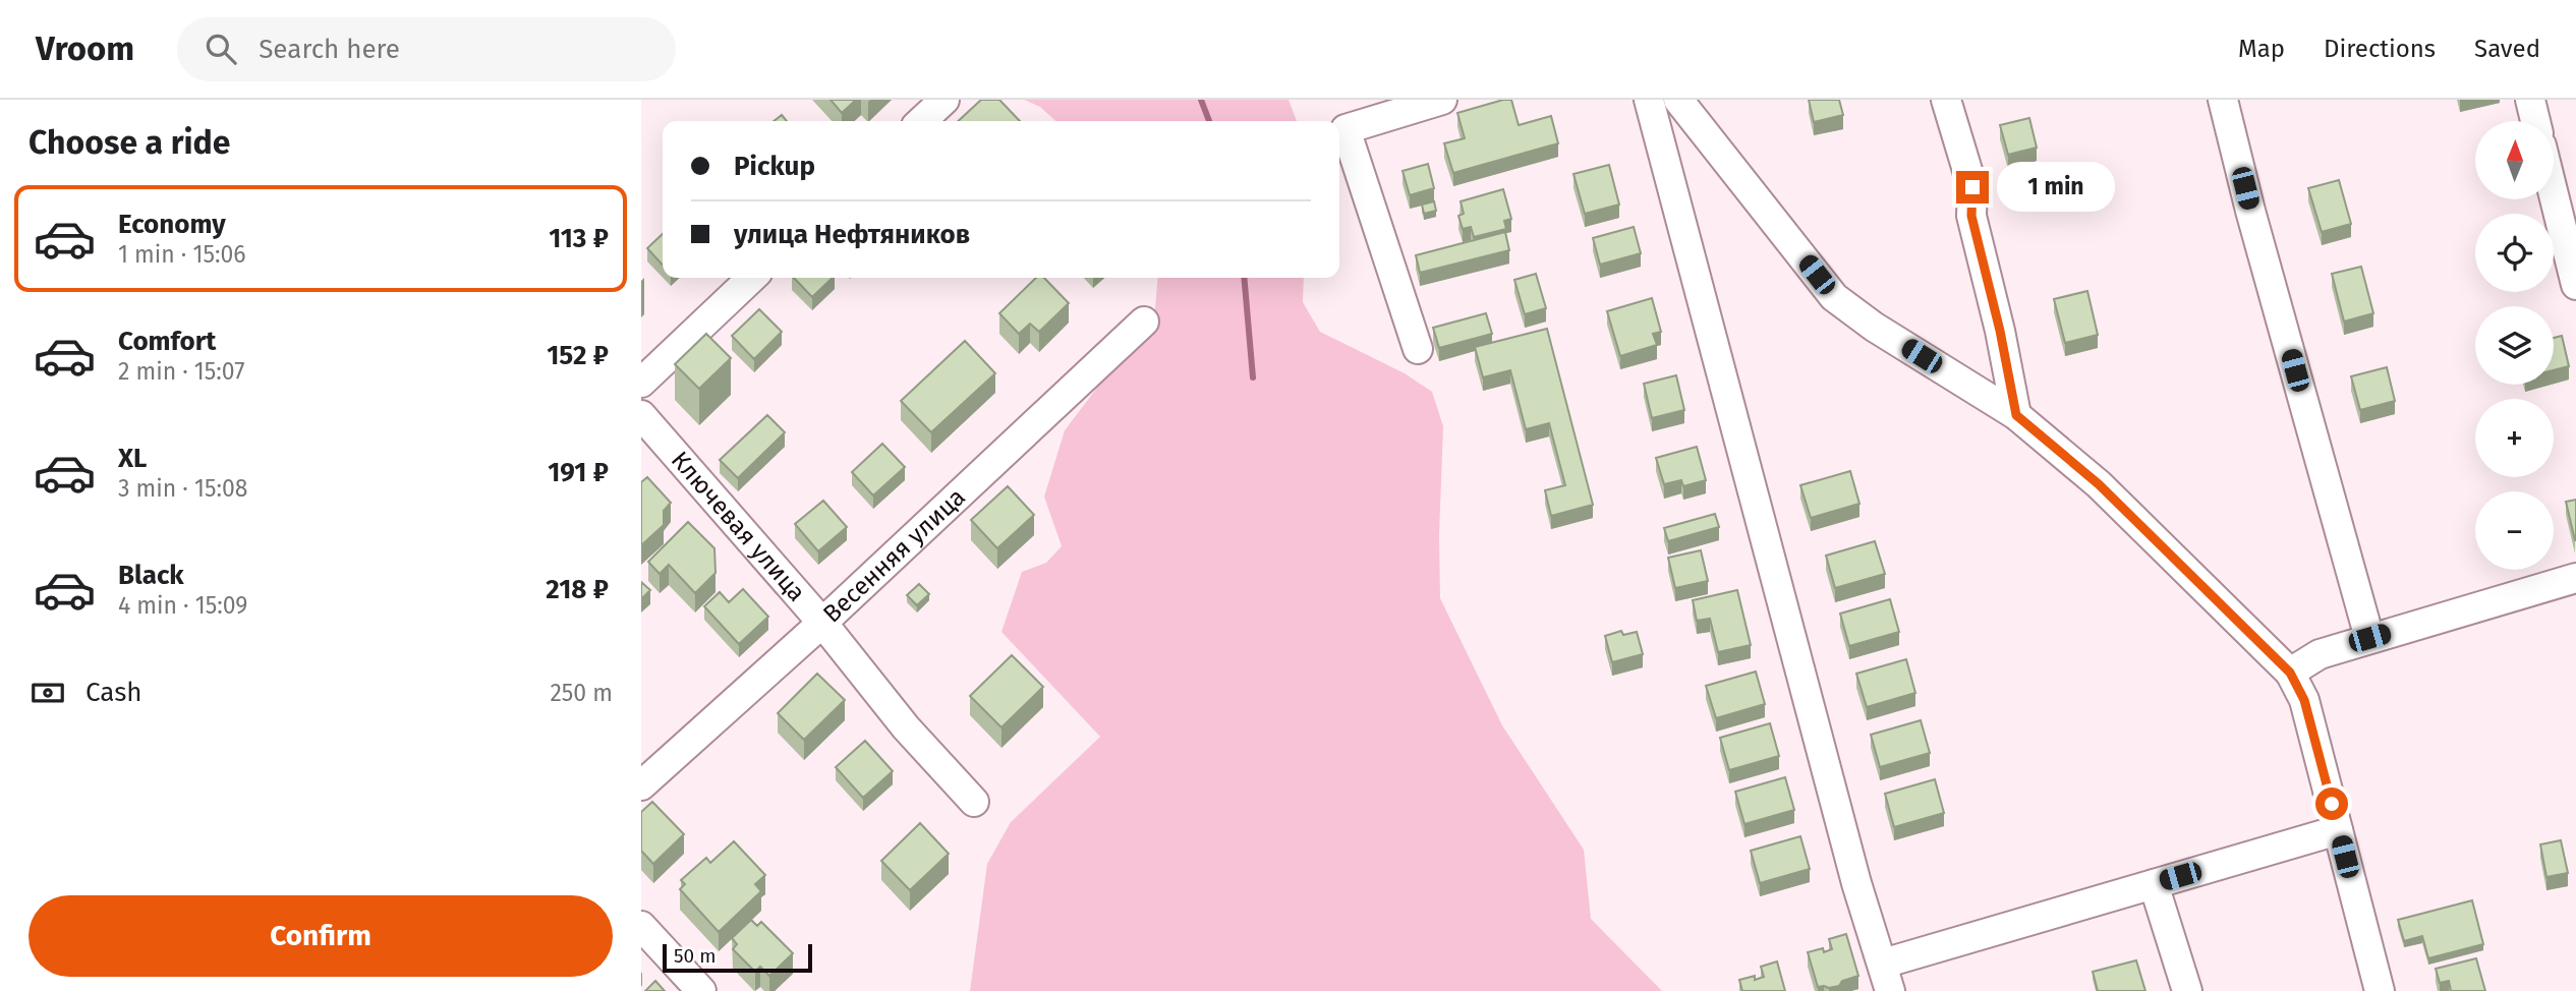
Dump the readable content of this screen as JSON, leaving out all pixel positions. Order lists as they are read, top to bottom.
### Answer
{
  "streets": {
    "street": ["Ключевая улица", "Весенняя улица"]
  },
  "crossings": [
    ["Ключевая улица", "Весенняя улица"]
  ],
  "scale_bar": "50 m",
  "north": "top",
  "page": {
    "header": "Vroom",
    "search": "Search here",
    "nav": ["Map", "Directions", "Saved"],
    "heading": "Choose a ride",
    "map_buttons": ["+", "−"],
    "banner": ["Pickup", "улица Нефтяников"],
    "bubble": "1 min",
    "list": [
      {
        "name": "Economy",
        "note": "1 min · 15:06",
        "value": "113 ₽"
      },
      {
        "name": "Comfort",
        "note": "2 min · 15:07",
        "value": "152 ₽"
      },
      {
        "name": "XL",
        "note": "3 min · 15:08",
        "value": "191 ₽"
      },
      {
        "name": "Black",
        "note": "4 min · 15:09",
        "value": "218 ₽"
      }
    ],
    "pay": ["Cash", "250 m"],
    "buttons": "Confirm",
    "scale": "50 m"
  }
}
